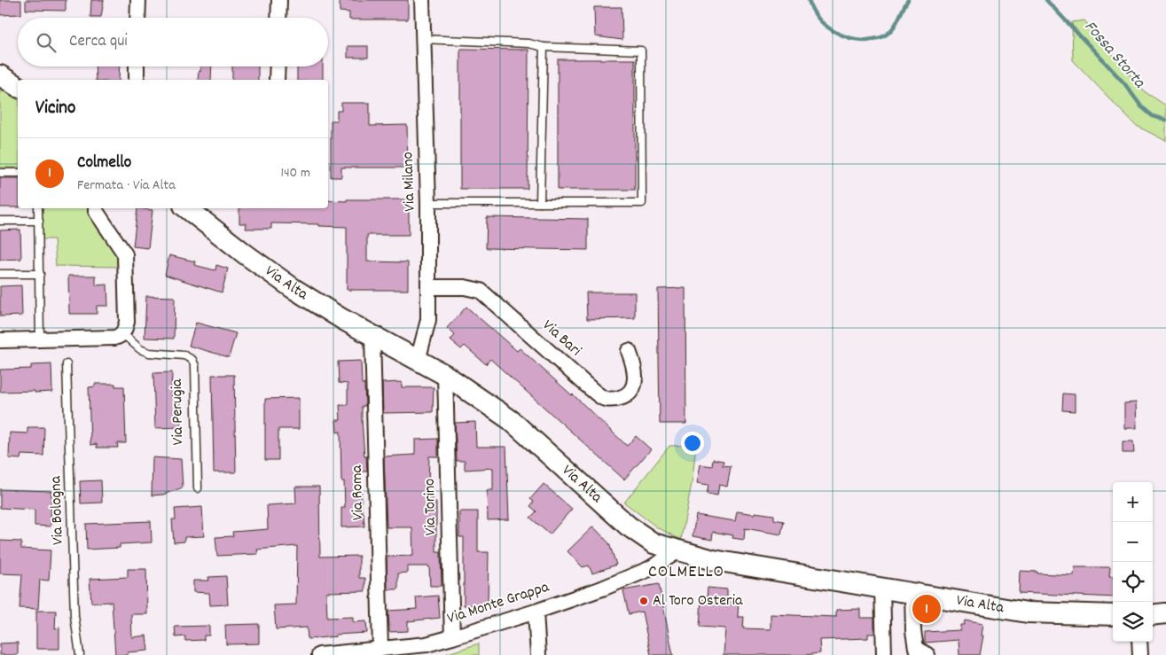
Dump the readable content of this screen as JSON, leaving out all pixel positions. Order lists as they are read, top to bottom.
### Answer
{
  "streets": {
    "main road": ["Via Alta"],
    "street": [
      "Via Milano",
      "Via Bari",
      "Via Roma",
      "Via Torino",
      "Via Monte Grappa"
    ],
    "lane": ["Via Perugia", "Via Bologna"]
  },
  "crossings": [
    ["Via Milano", "Via Alta"],
    ["Via Milano", "Via Bari"],
    ["Via Alta", "Via Roma"],
    ["Via Alta", "Via Torino"],
    ["Via Alta", "Via Monte Grappa"],
    ["Via Roma", "Via Monte Grappa"],
    ["Via Torino", "Via Monte Grappa"]
  ],
  "districts": ["COLMELLO"],
  "water": ["Fossa Storta"],
  "places": ["Al Toro Osteria"],
  "page": {
    "search": "Cerca qui",
    "heading": "Vicino",
    "list": [
      {
        "mark": "1",
        "name": "Colmello",
        "note": "Fermata · Via Alta",
        "value": "140 m"
      }
    ],
    "map_buttons": ["+", "−"],
    "pins": "1"
  }
}
